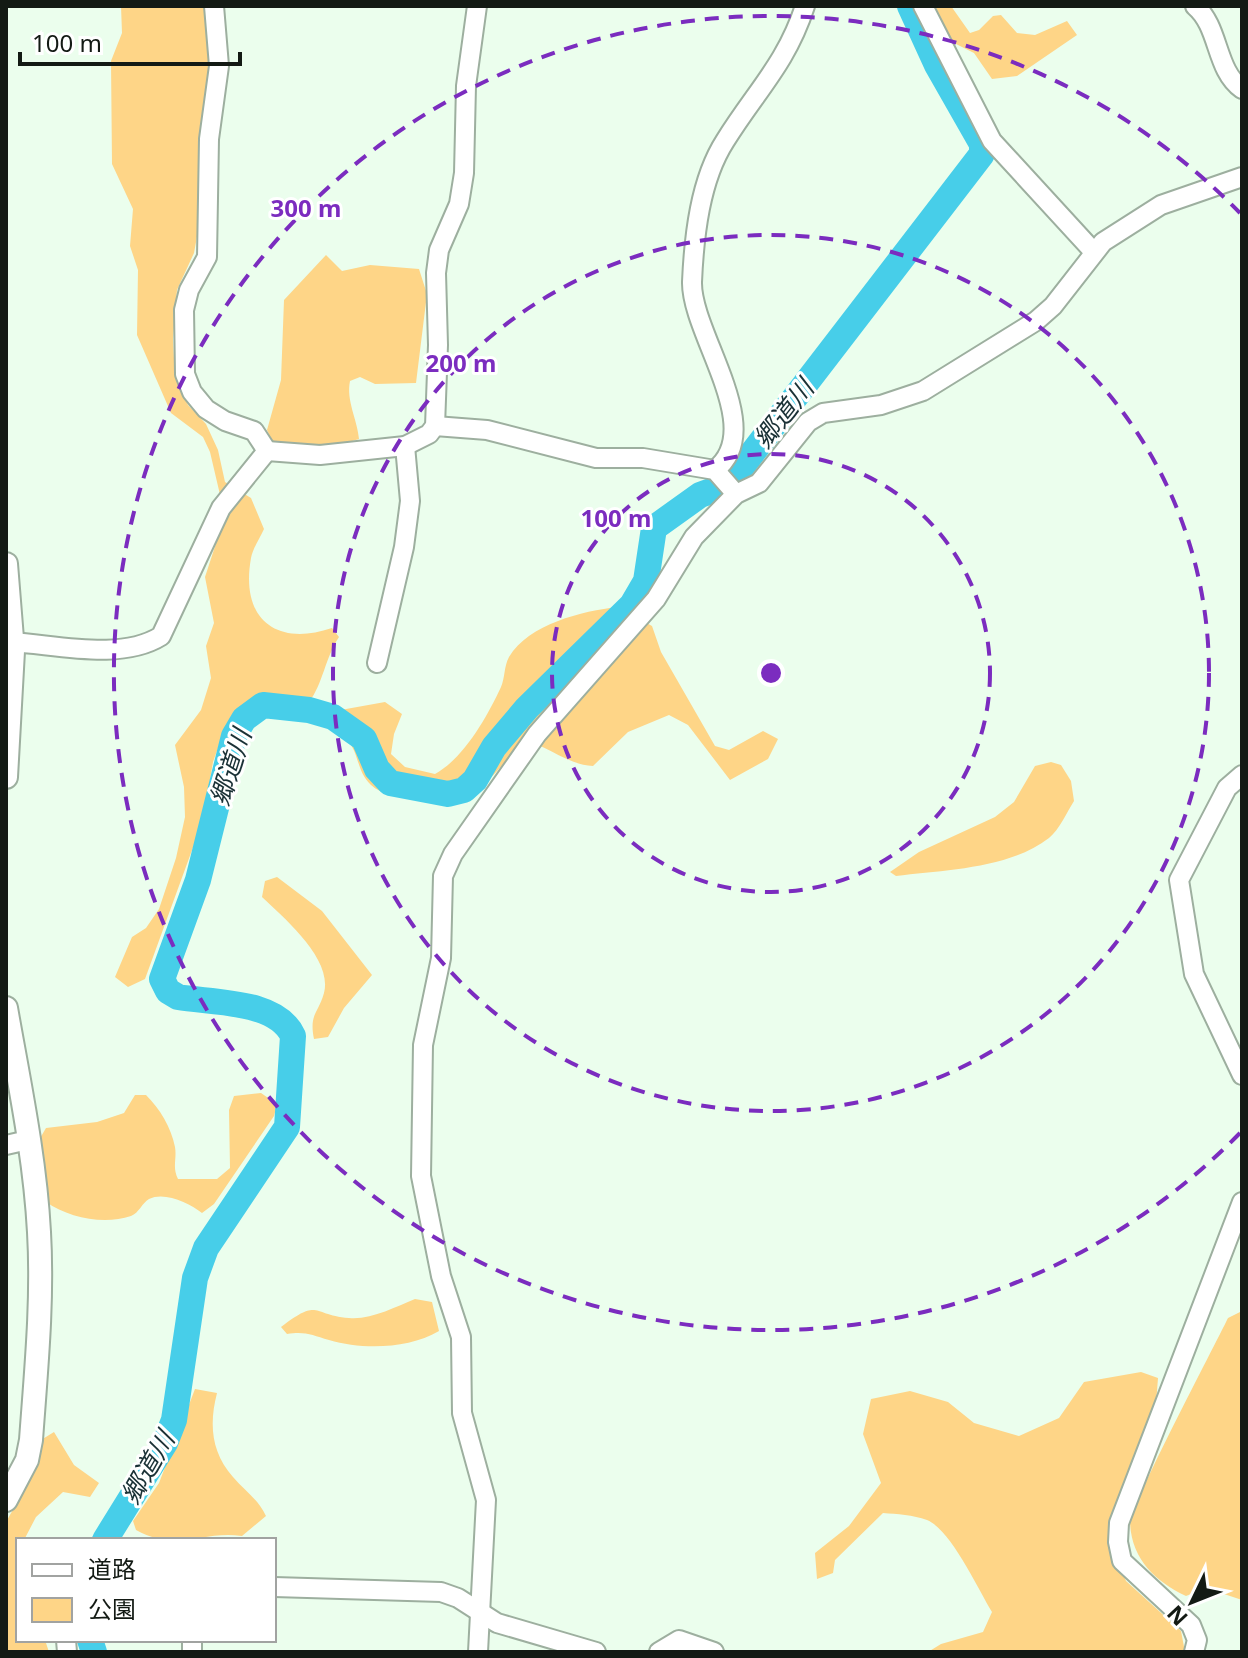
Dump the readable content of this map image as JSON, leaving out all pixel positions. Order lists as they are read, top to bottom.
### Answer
{
  "water": ["郷道川"],
  "legend": ["道路", "公園"],
  "scale_bar": "100 m",
  "north": "bottom left",
  "rings": ["300 m", "200 m", "100 m"]
}
